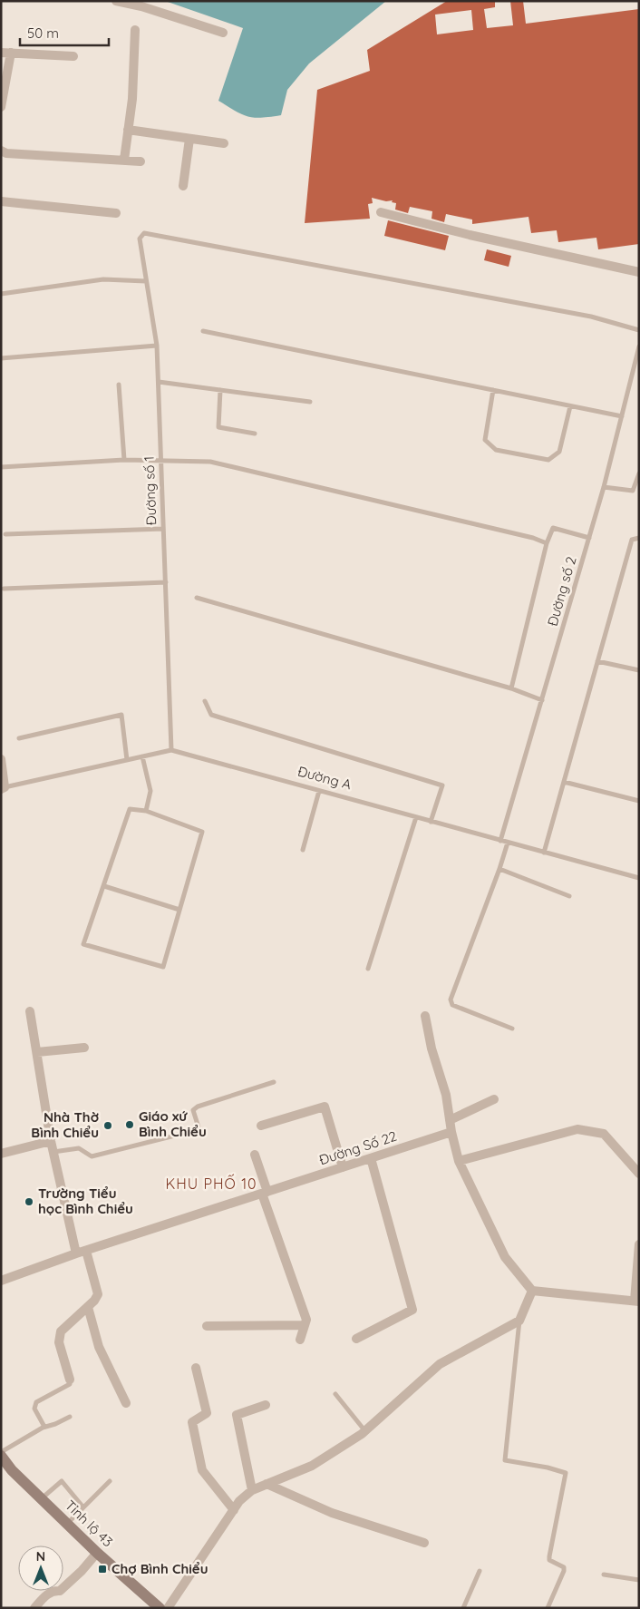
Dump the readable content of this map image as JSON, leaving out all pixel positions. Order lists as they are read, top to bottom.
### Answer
{
  "streets": {
    "main road": ["Tỉnh lộ 43"],
    "street": ["Đường Số 22"],
    "lane": ["Đường số 1", "Đường số 2", "Đường A"]
  },
  "crossings": [
    ["Đường số 1", "Đường A"],
    ["Đường số 2", "Đường A"]
  ],
  "districts": ["KHU PHỐ 10"],
  "places": {
    "other": ["Giáo xứ Bình Chiểu", "Nhà Thờ Bình Chiểu", "Trường Tiểu học Bình Chiểu"],
    "transit": ["Chợ Bình Chiểu"]
  },
  "scale_bar": "50 m",
  "north": "top"
}
